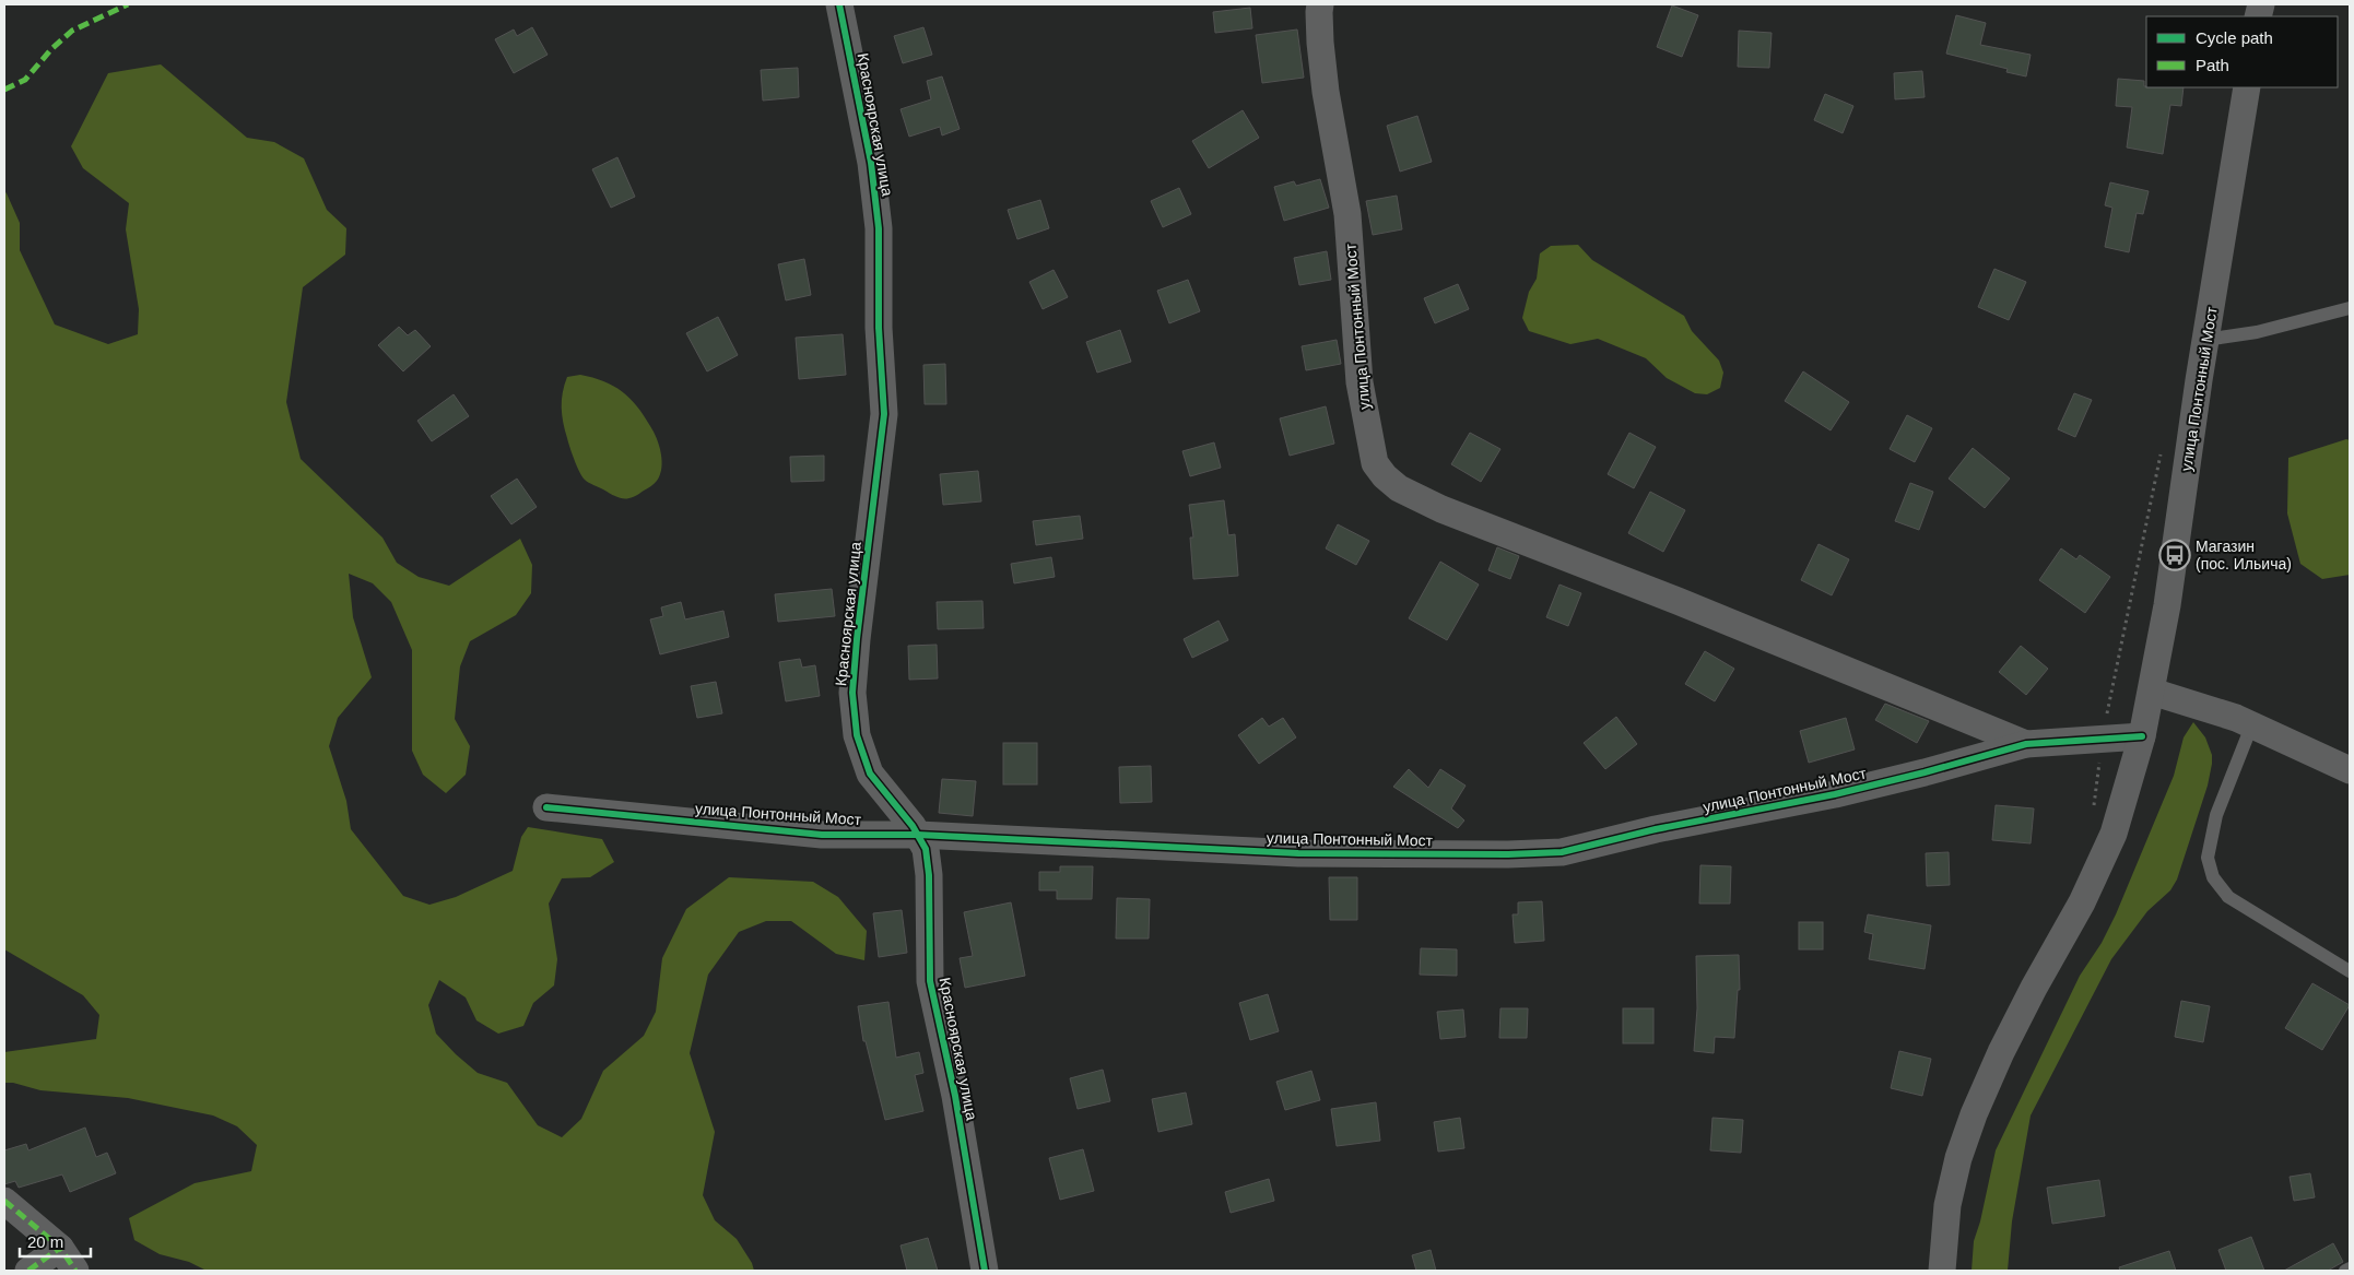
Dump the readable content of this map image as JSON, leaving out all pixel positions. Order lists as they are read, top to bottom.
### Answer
{
  "streets": {
    "street": ["Красноярская улица", "улица Понтонный Мост"]
  },
  "crossings": [
    ["Красноярская улица", "улица Понтонный Мост"]
  ],
  "places": {
    "bus stop": ["Магазин (пос. Ильича)"]
  },
  "legend": ["Cycle path", "Path"],
  "scale_bar": "20 m"
}
